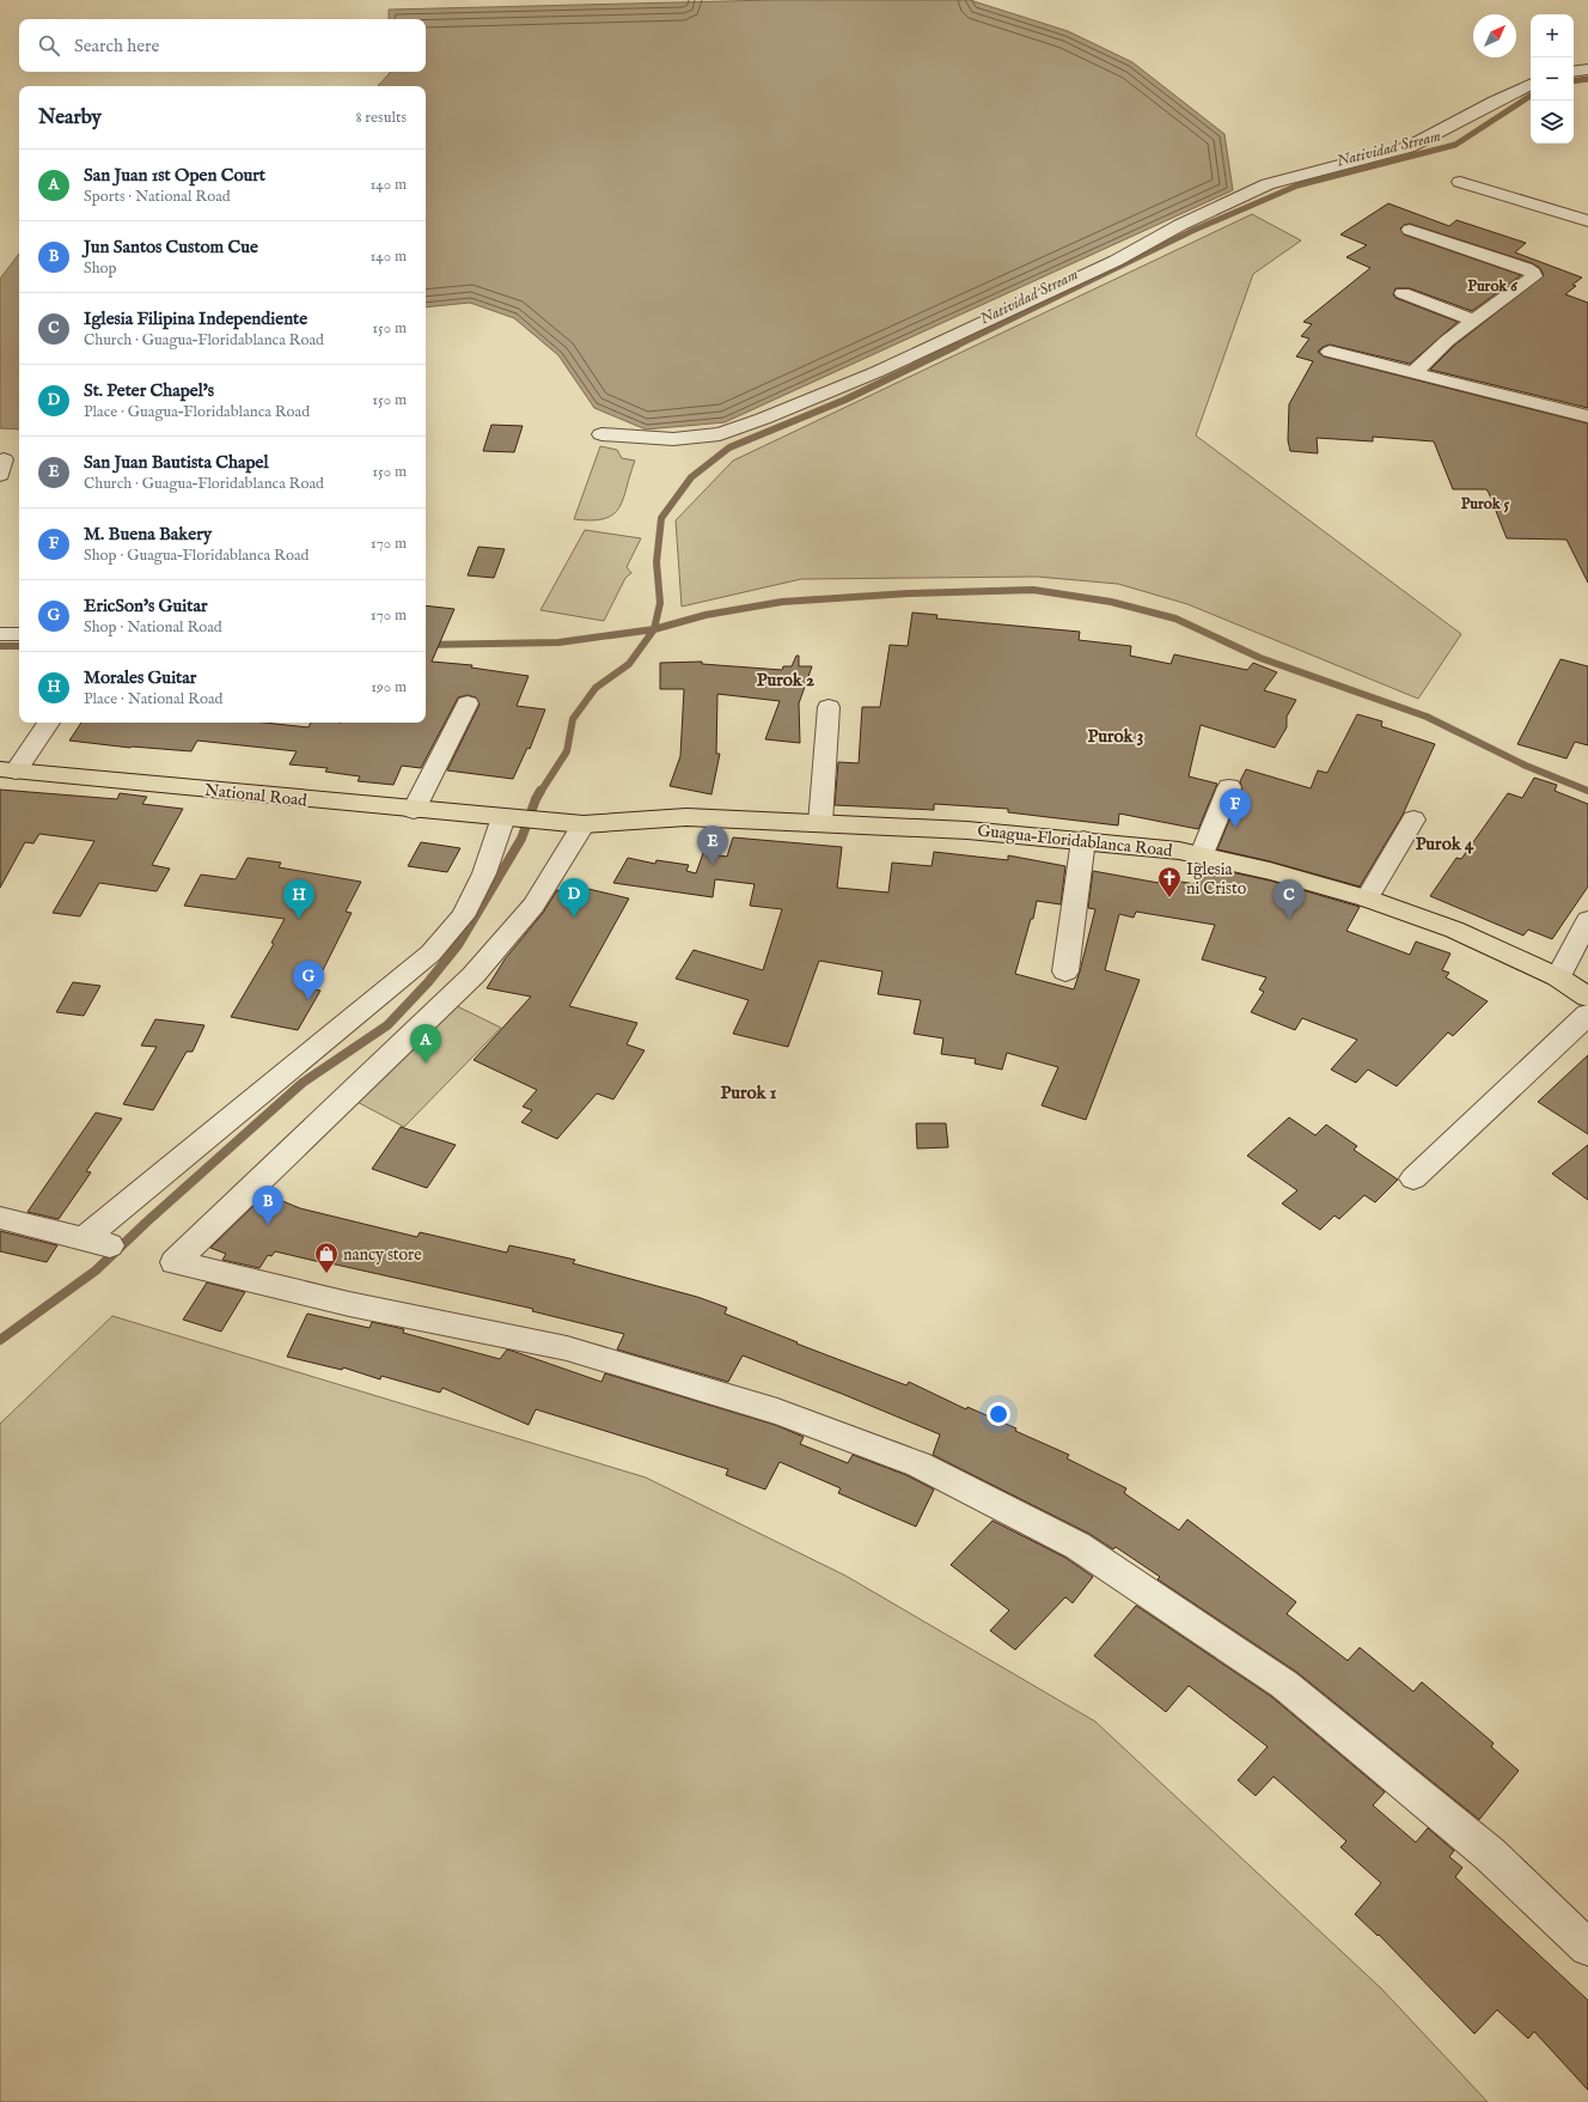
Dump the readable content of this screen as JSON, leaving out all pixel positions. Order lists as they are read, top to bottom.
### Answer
{
  "streets": {
    "main road": ["National Road", "Guagua–Floridablanca Road"]
  },
  "crossings": [
    ["National Road", "Guagua–Floridablanca Road"]
  ],
  "districts": [
    "Purok 6",
    "Purok 5",
    "Purok 2",
    "Purok 3",
    "Purok 4",
    "Purok 1"
  ],
  "water": ["Natividad Stream"],
  "places": {
    "church": ["Iglesia ni Cristo"],
    "shop": ["nancy store"]
  },
  "north": "top right",
  "page": {
    "map_buttons": ["+", "−"],
    "search": "Search here",
    "heading": ["Nearby", "8 results"],
    "list": [
      {
        "mark": "A",
        "name": "San Juan 1st Open Court",
        "note": "Sports · National Road",
        "value": "140 m"
      },
      {
        "mark": "B",
        "name": "Jun Santos Custom Cue",
        "note": "Shop",
        "value": "140 m"
      },
      {
        "mark": "C",
        "name": "Iglesia Filipina Independiente",
        "note": "Church · Guagua–Floridablanca Road",
        "value": "150 m"
      },
      {
        "mark": "D",
        "name": "St. Peter Chapel's",
        "note": "Place · Guagua–Floridablanca Road",
        "value": "150 m"
      },
      {
        "mark": "E",
        "name": "San Juan Bautista Chapel",
        "note": "Church · Guagua–Floridablanca Road",
        "value": "150 m"
      },
      {
        "mark": "F",
        "name": "M. Buena Bakery",
        "note": "Shop · Guagua–Floridablanca Road",
        "value": "170 m"
      },
      {
        "mark": "G",
        "name": "EricSon's Guitar",
        "note": "Shop · National Road",
        "value": "170 m"
      },
      {
        "mark": "H",
        "name": "Morales Guitar",
        "note": "Place · National Road",
        "value": "190 m"
      }
    ],
    "pins": [
      "F",
      "E",
      "D",
      "C",
      "H",
      "G",
      "A",
      "B"
    ]
  }
}
